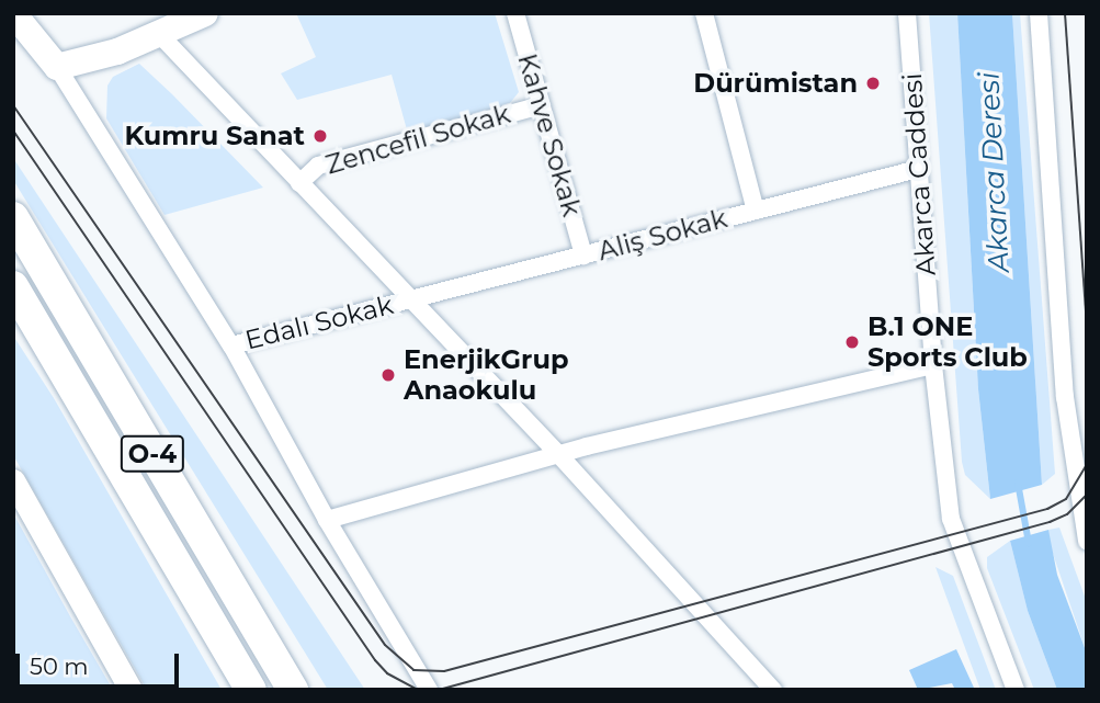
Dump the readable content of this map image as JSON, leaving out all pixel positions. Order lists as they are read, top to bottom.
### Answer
{
  "streets": {
    "highway": ["O-4"],
    "street": [
      "Kahve Sokak",
      "Zencefil Sokak",
      "Akarca Caddesi",
      "Aliş Sokak",
      "Edalı Sokak"
    ]
  },
  "crossings": [
    ["Kahve Sokak", "Zencefil Sokak"],
    ["Kahve Sokak", "Aliş Sokak"],
    ["Akarca Caddesi", "Aliş Sokak"],
    ["Aliş Sokak", "Edalı Sokak"]
  ],
  "water": ["Akarca Deresi"],
  "places": [
    "Dürümistan",
    "Kumru Sanat",
    "B.1 ONE Sports Club",
    "EnerjikGrup Anaokulu"
  ],
  "scale_bar": "50 m"
}
